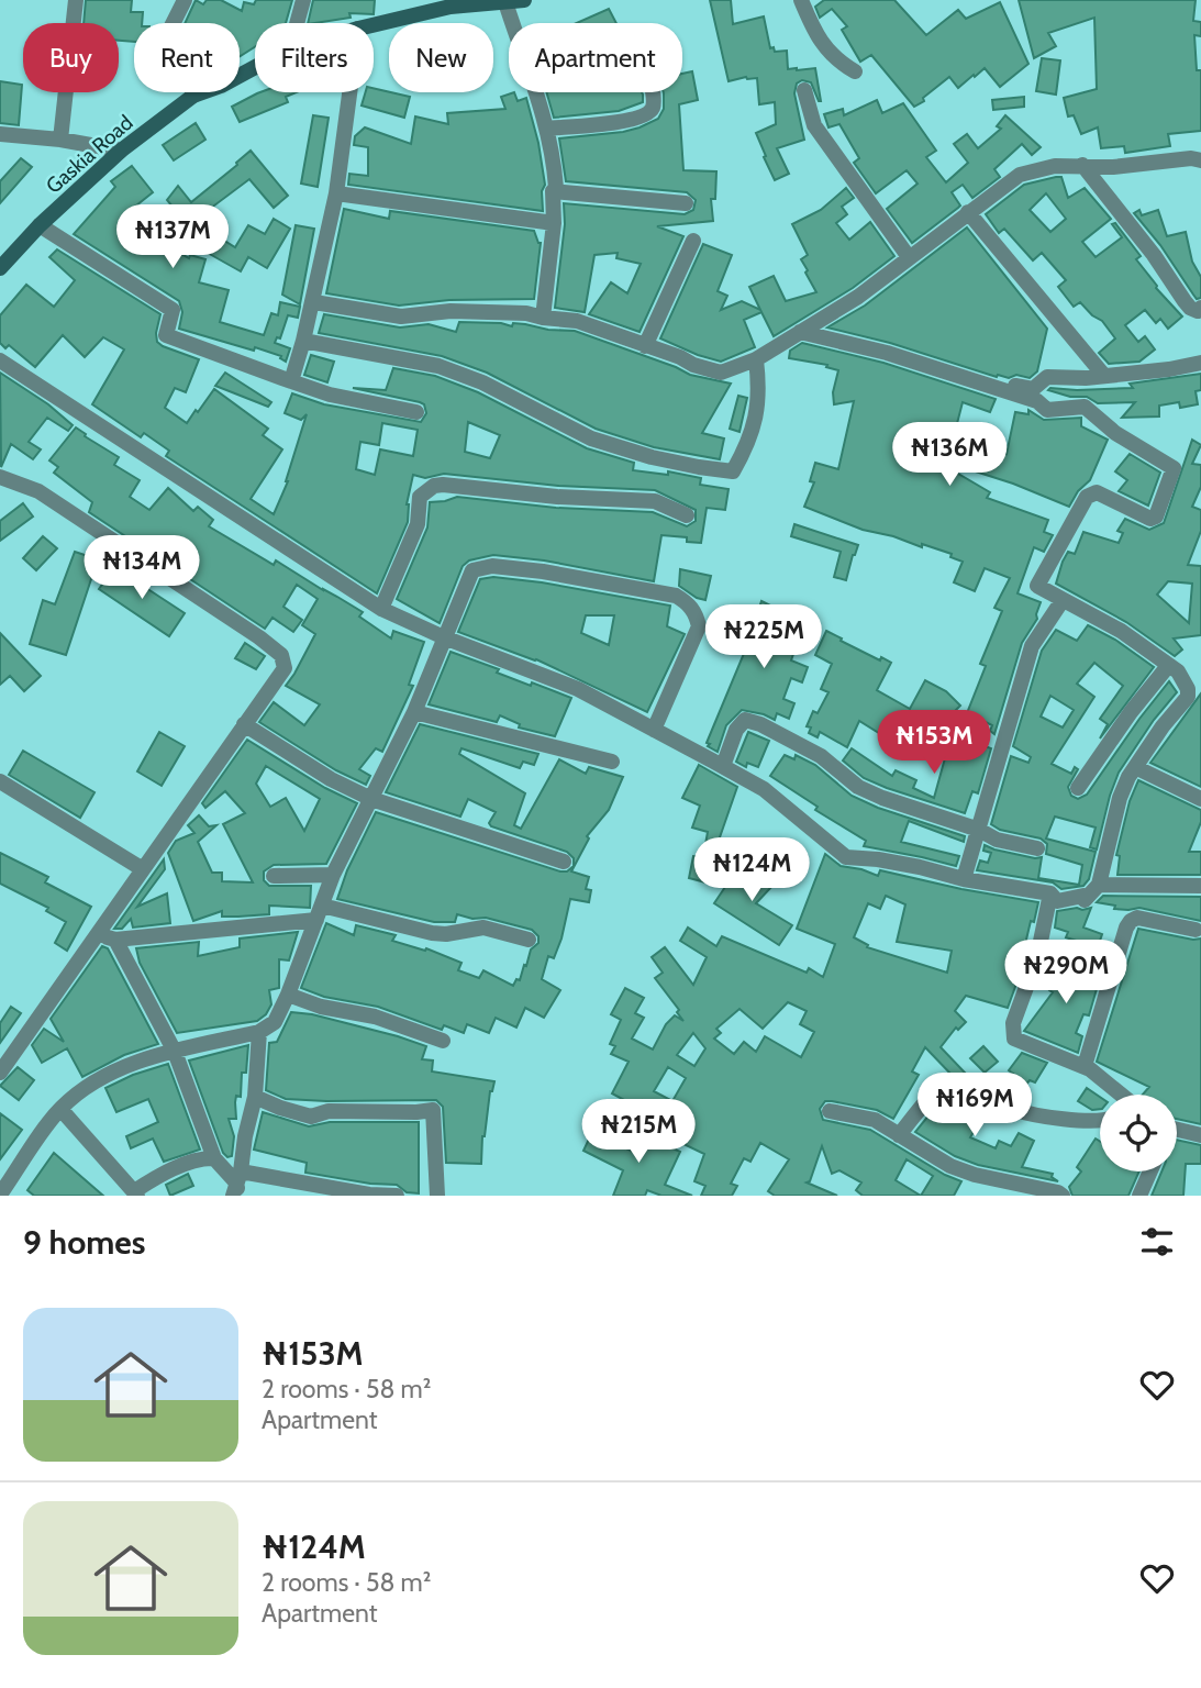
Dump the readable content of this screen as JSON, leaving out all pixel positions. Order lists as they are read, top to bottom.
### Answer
{
  "streets": {
    "main road": ["Gaskia Road"]
  },
  "page": {
    "chip": [
      "Buy",
      "Rent",
      "Filters",
      "New",
      "Apartment"
    ],
    "price": [
      "₦137M",
      "₦136M",
      "₦134M",
      "₦225M",
      "₦153M",
      "₦124M",
      "₦290M",
      "₦169M",
      "₦215M"
    ],
    "heading": "9 homes",
    "list": [
      {
        "name": "₦153M",
        "note": "2 rooms · 58 m² · Apartment"
      },
      {
        "name": "₦124M",
        "note": "2 rooms · 58 m² · Apartment"
      }
    ]
  }
}
